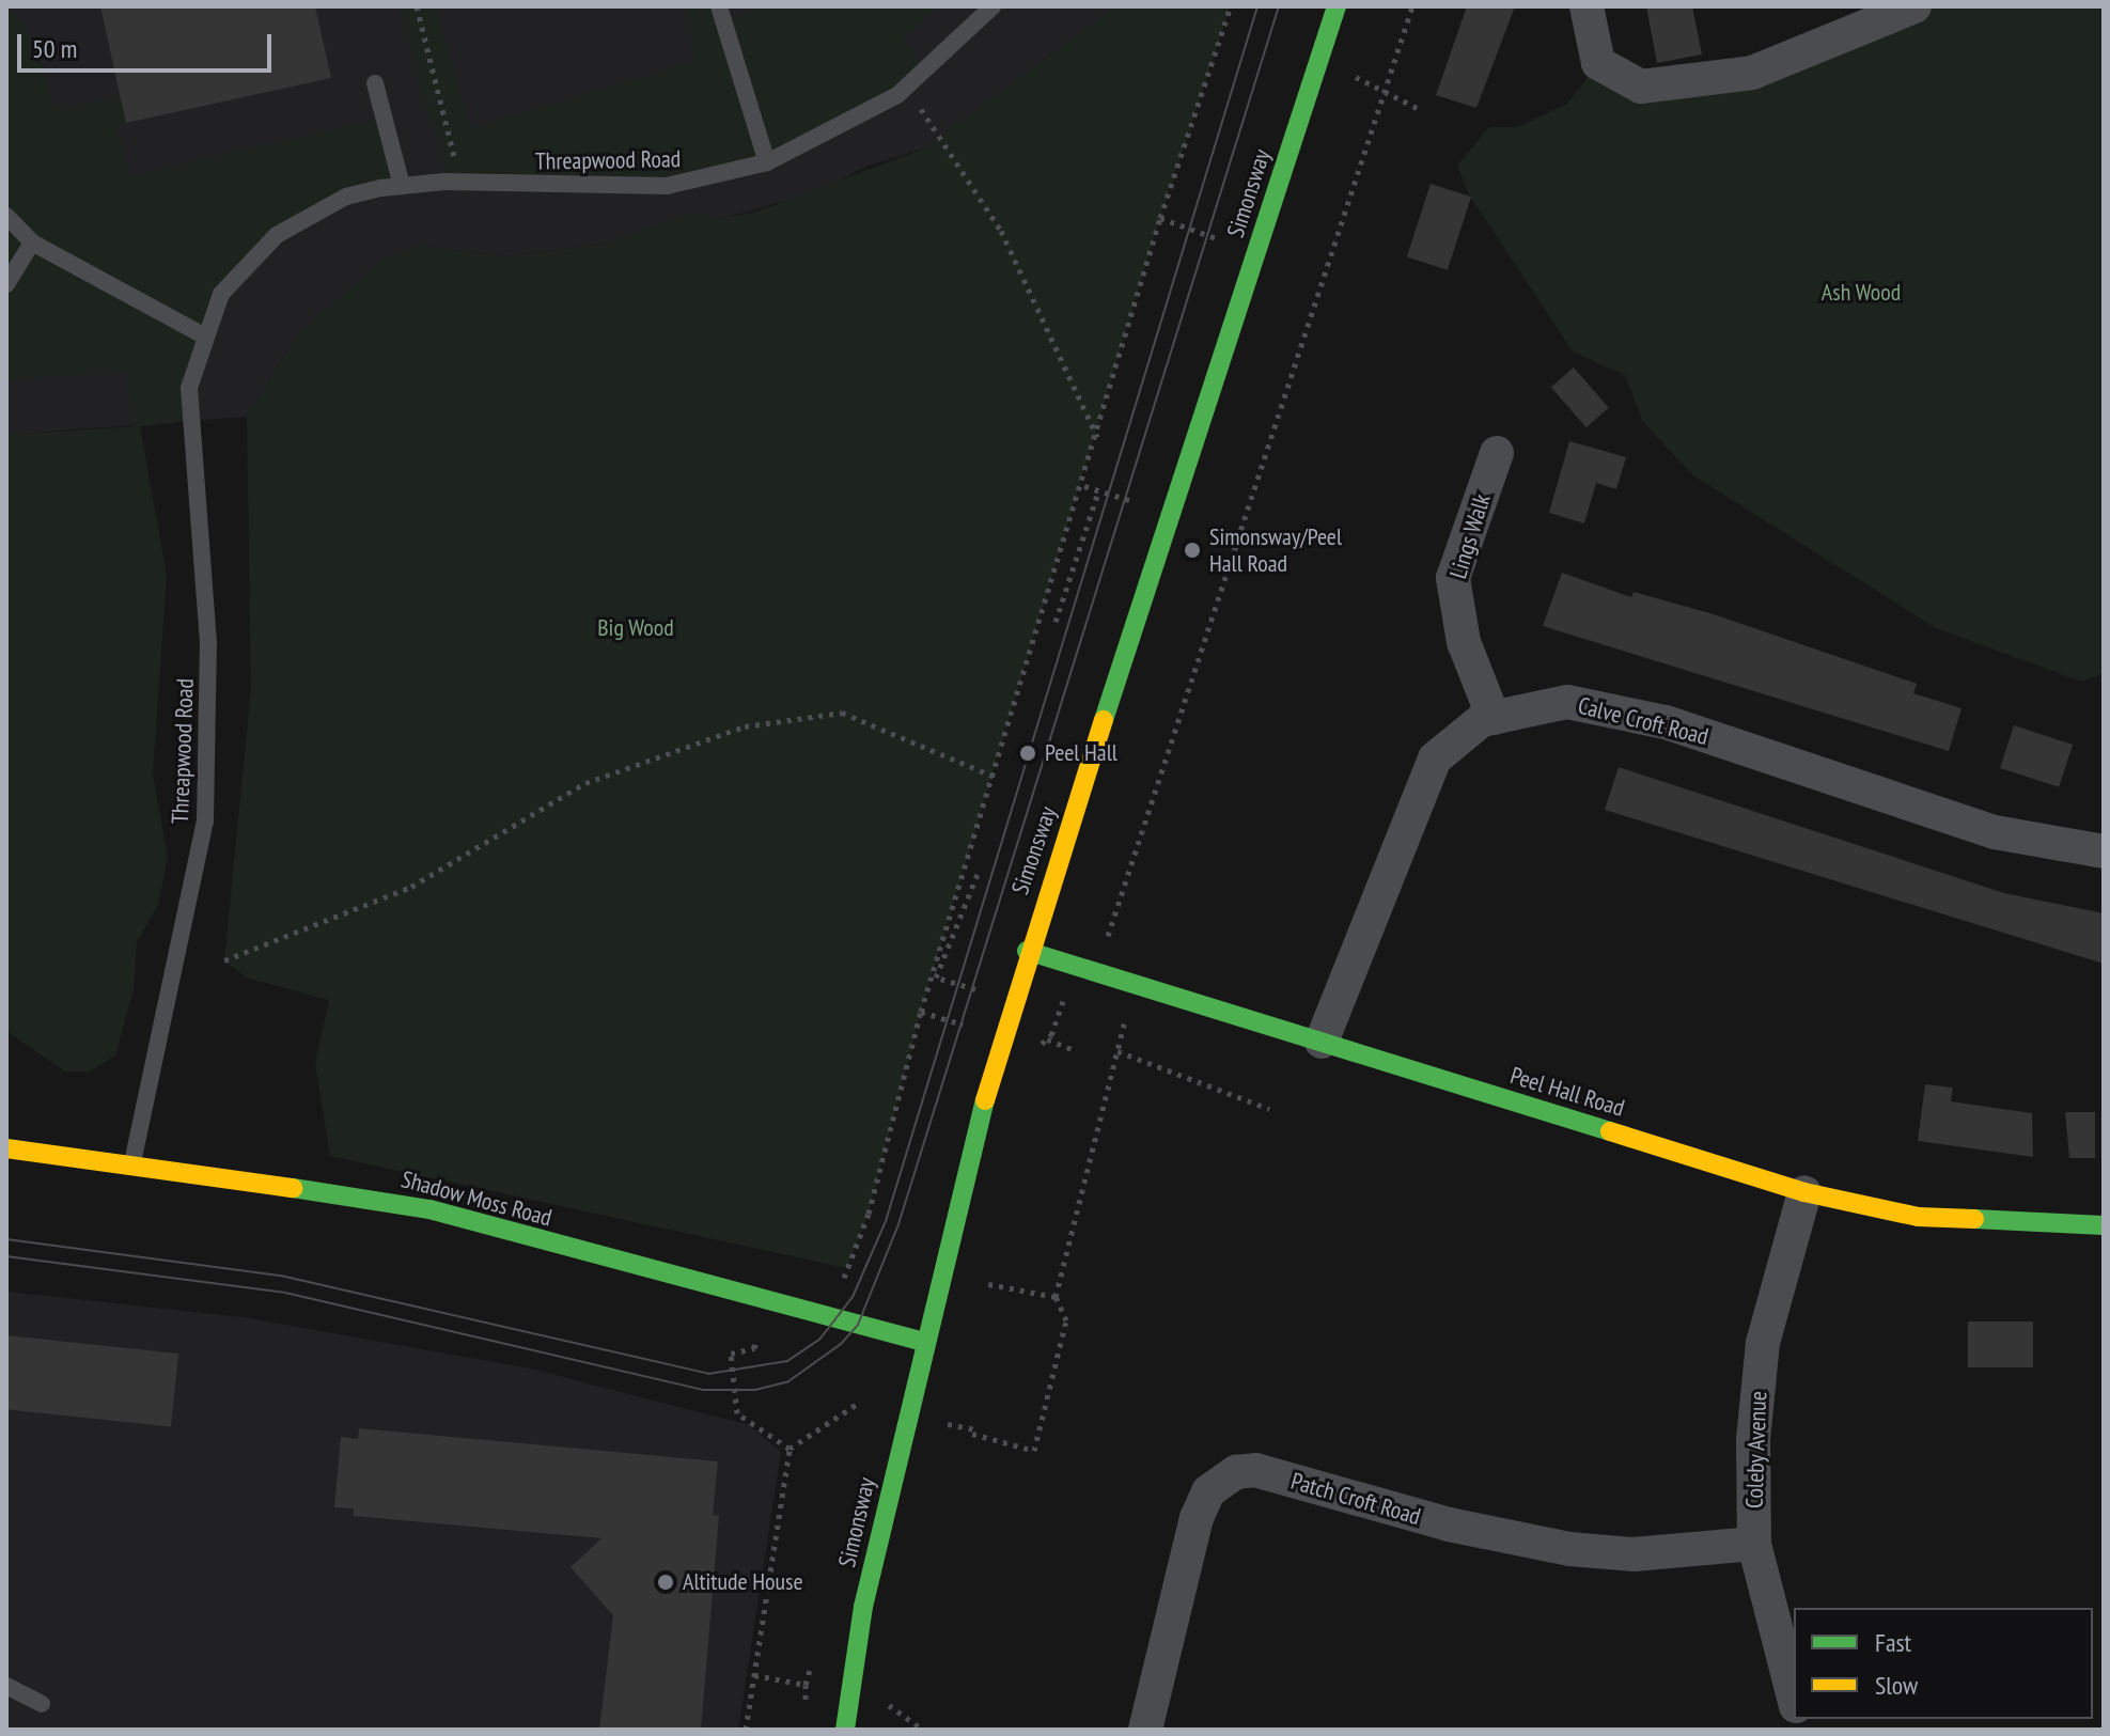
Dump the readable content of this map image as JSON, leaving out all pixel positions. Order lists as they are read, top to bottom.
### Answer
{
  "streets": {
    "street": [
      "Simonsway",
      "Lings Walk",
      "Calve Croft Road",
      "Peel Hall Road",
      "Shadow Moss Road",
      "Coleby Avenue",
      "Patch Croft Road"
    ],
    "lane": ["Threapwood Road"]
  },
  "crossings": [
    ["Threapwood Road", "Shadow Moss Road"],
    ["Simonsway", "Peel Hall Road"],
    ["Simonsway", "Shadow Moss Road"],
    ["Lings Walk", "Calve Croft Road"],
    ["Calve Croft Road", "Peel Hall Road"],
    ["Peel Hall Road", "Coleby Avenue"],
    ["Coleby Avenue", "Patch Croft Road"]
  ],
  "parks": ["Ash Wood", "Big Wood"],
  "places": ["Simonsway/Peel Hall Road", "Peel Hall", "Altitude House"],
  "legend": ["Fast", "Slow"],
  "scale_bar": "50 m"
}
